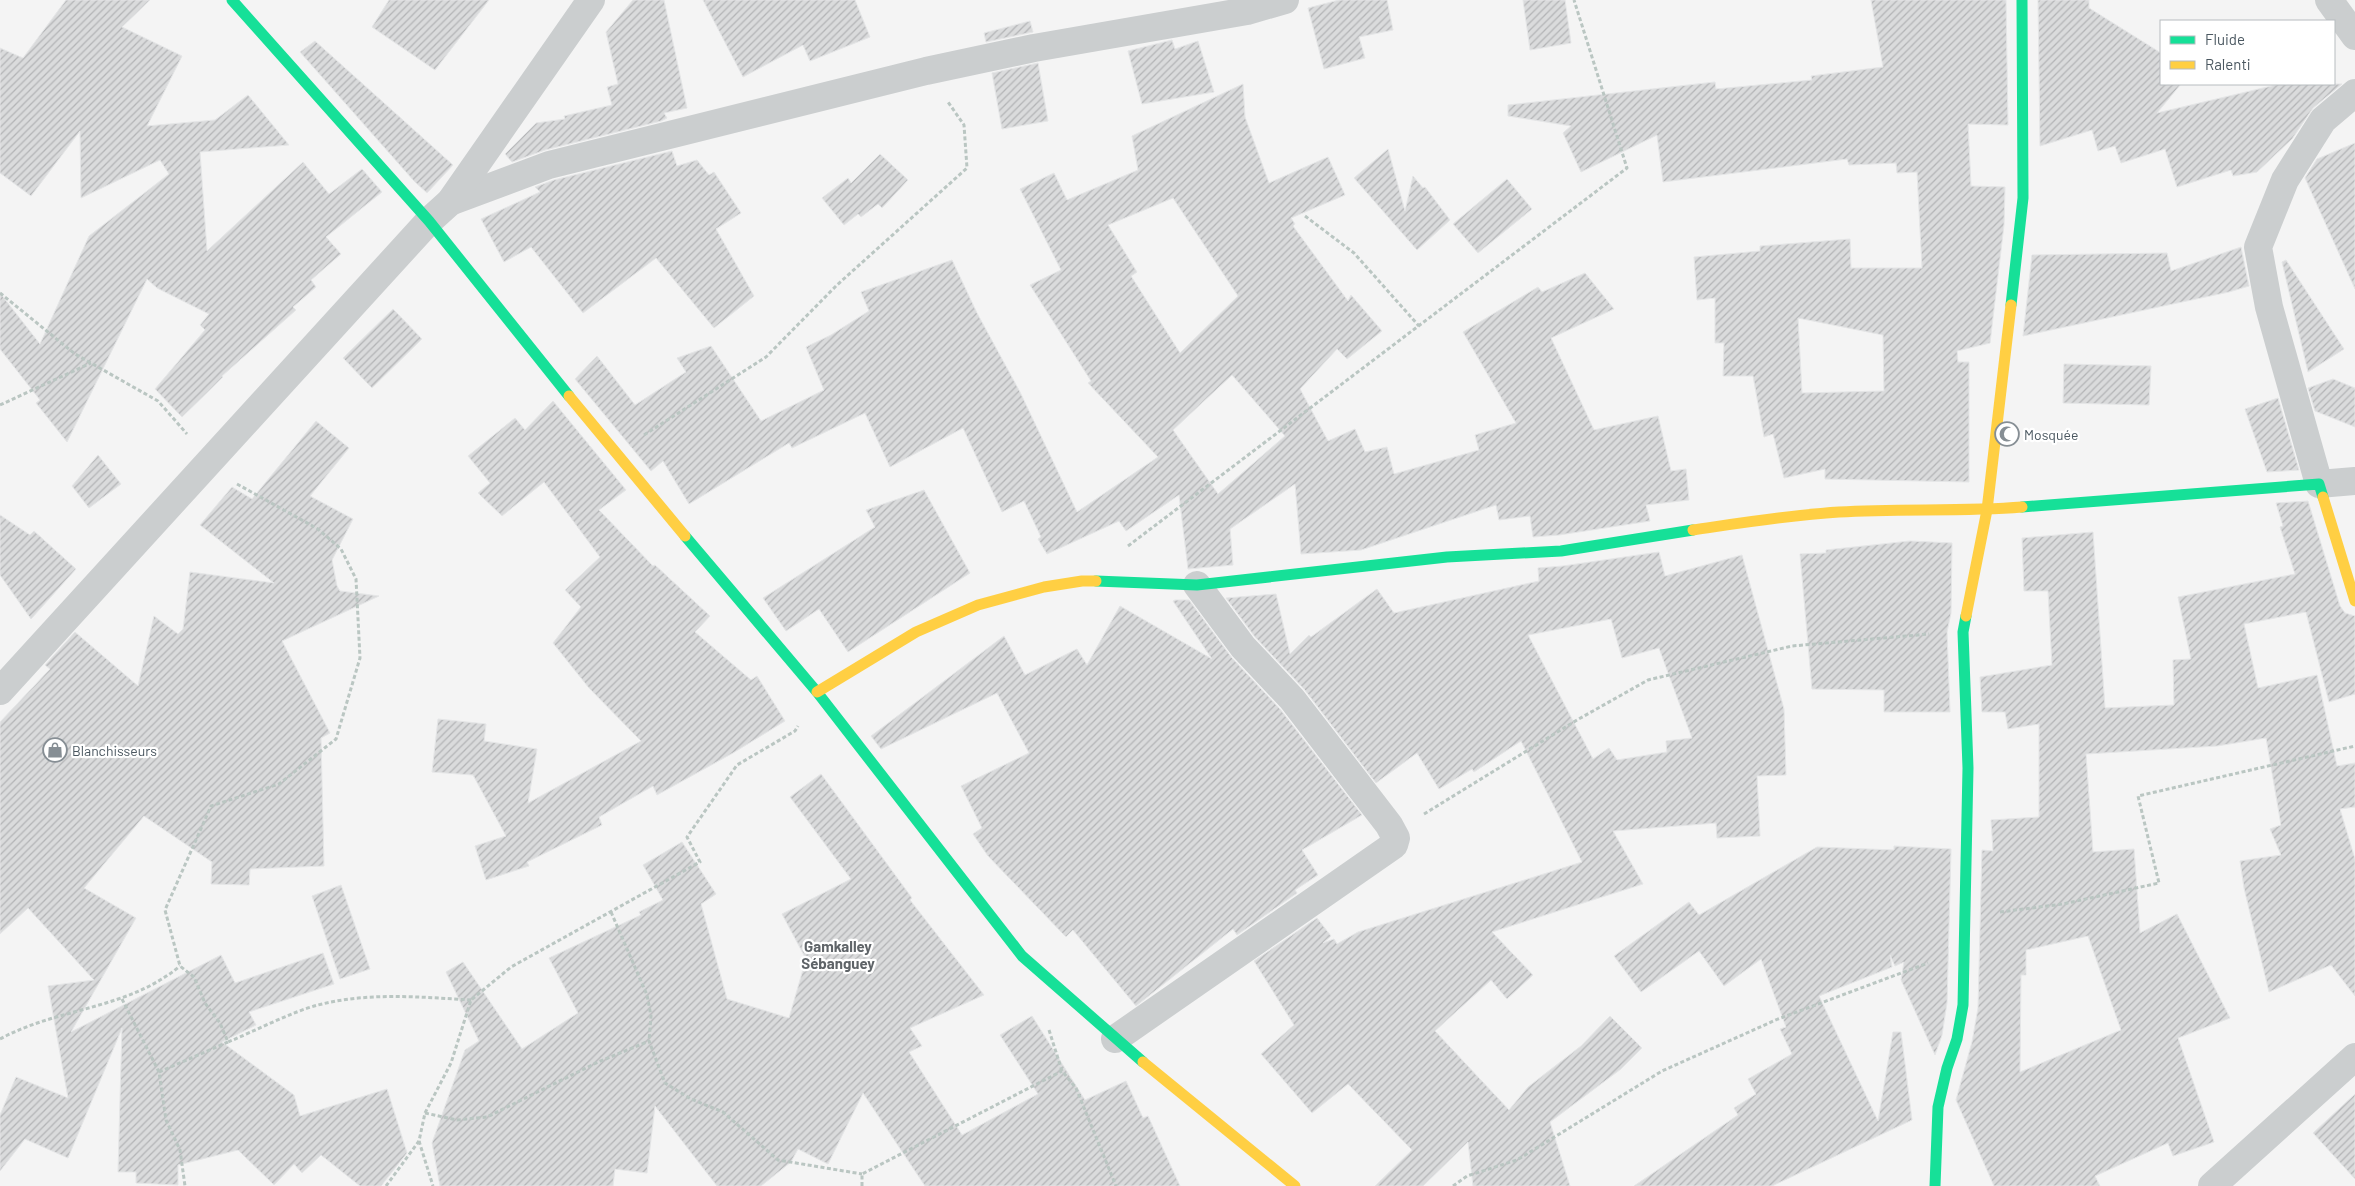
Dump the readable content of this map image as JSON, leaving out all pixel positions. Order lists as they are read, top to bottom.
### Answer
{
  "districts": ["Gamkalley Sébanguey"],
  "places": {
    "mosque": ["Mosquée"],
    "shop": ["Blanchisseurs"]
  },
  "legend": ["Fluide", "Ralenti"]
}
